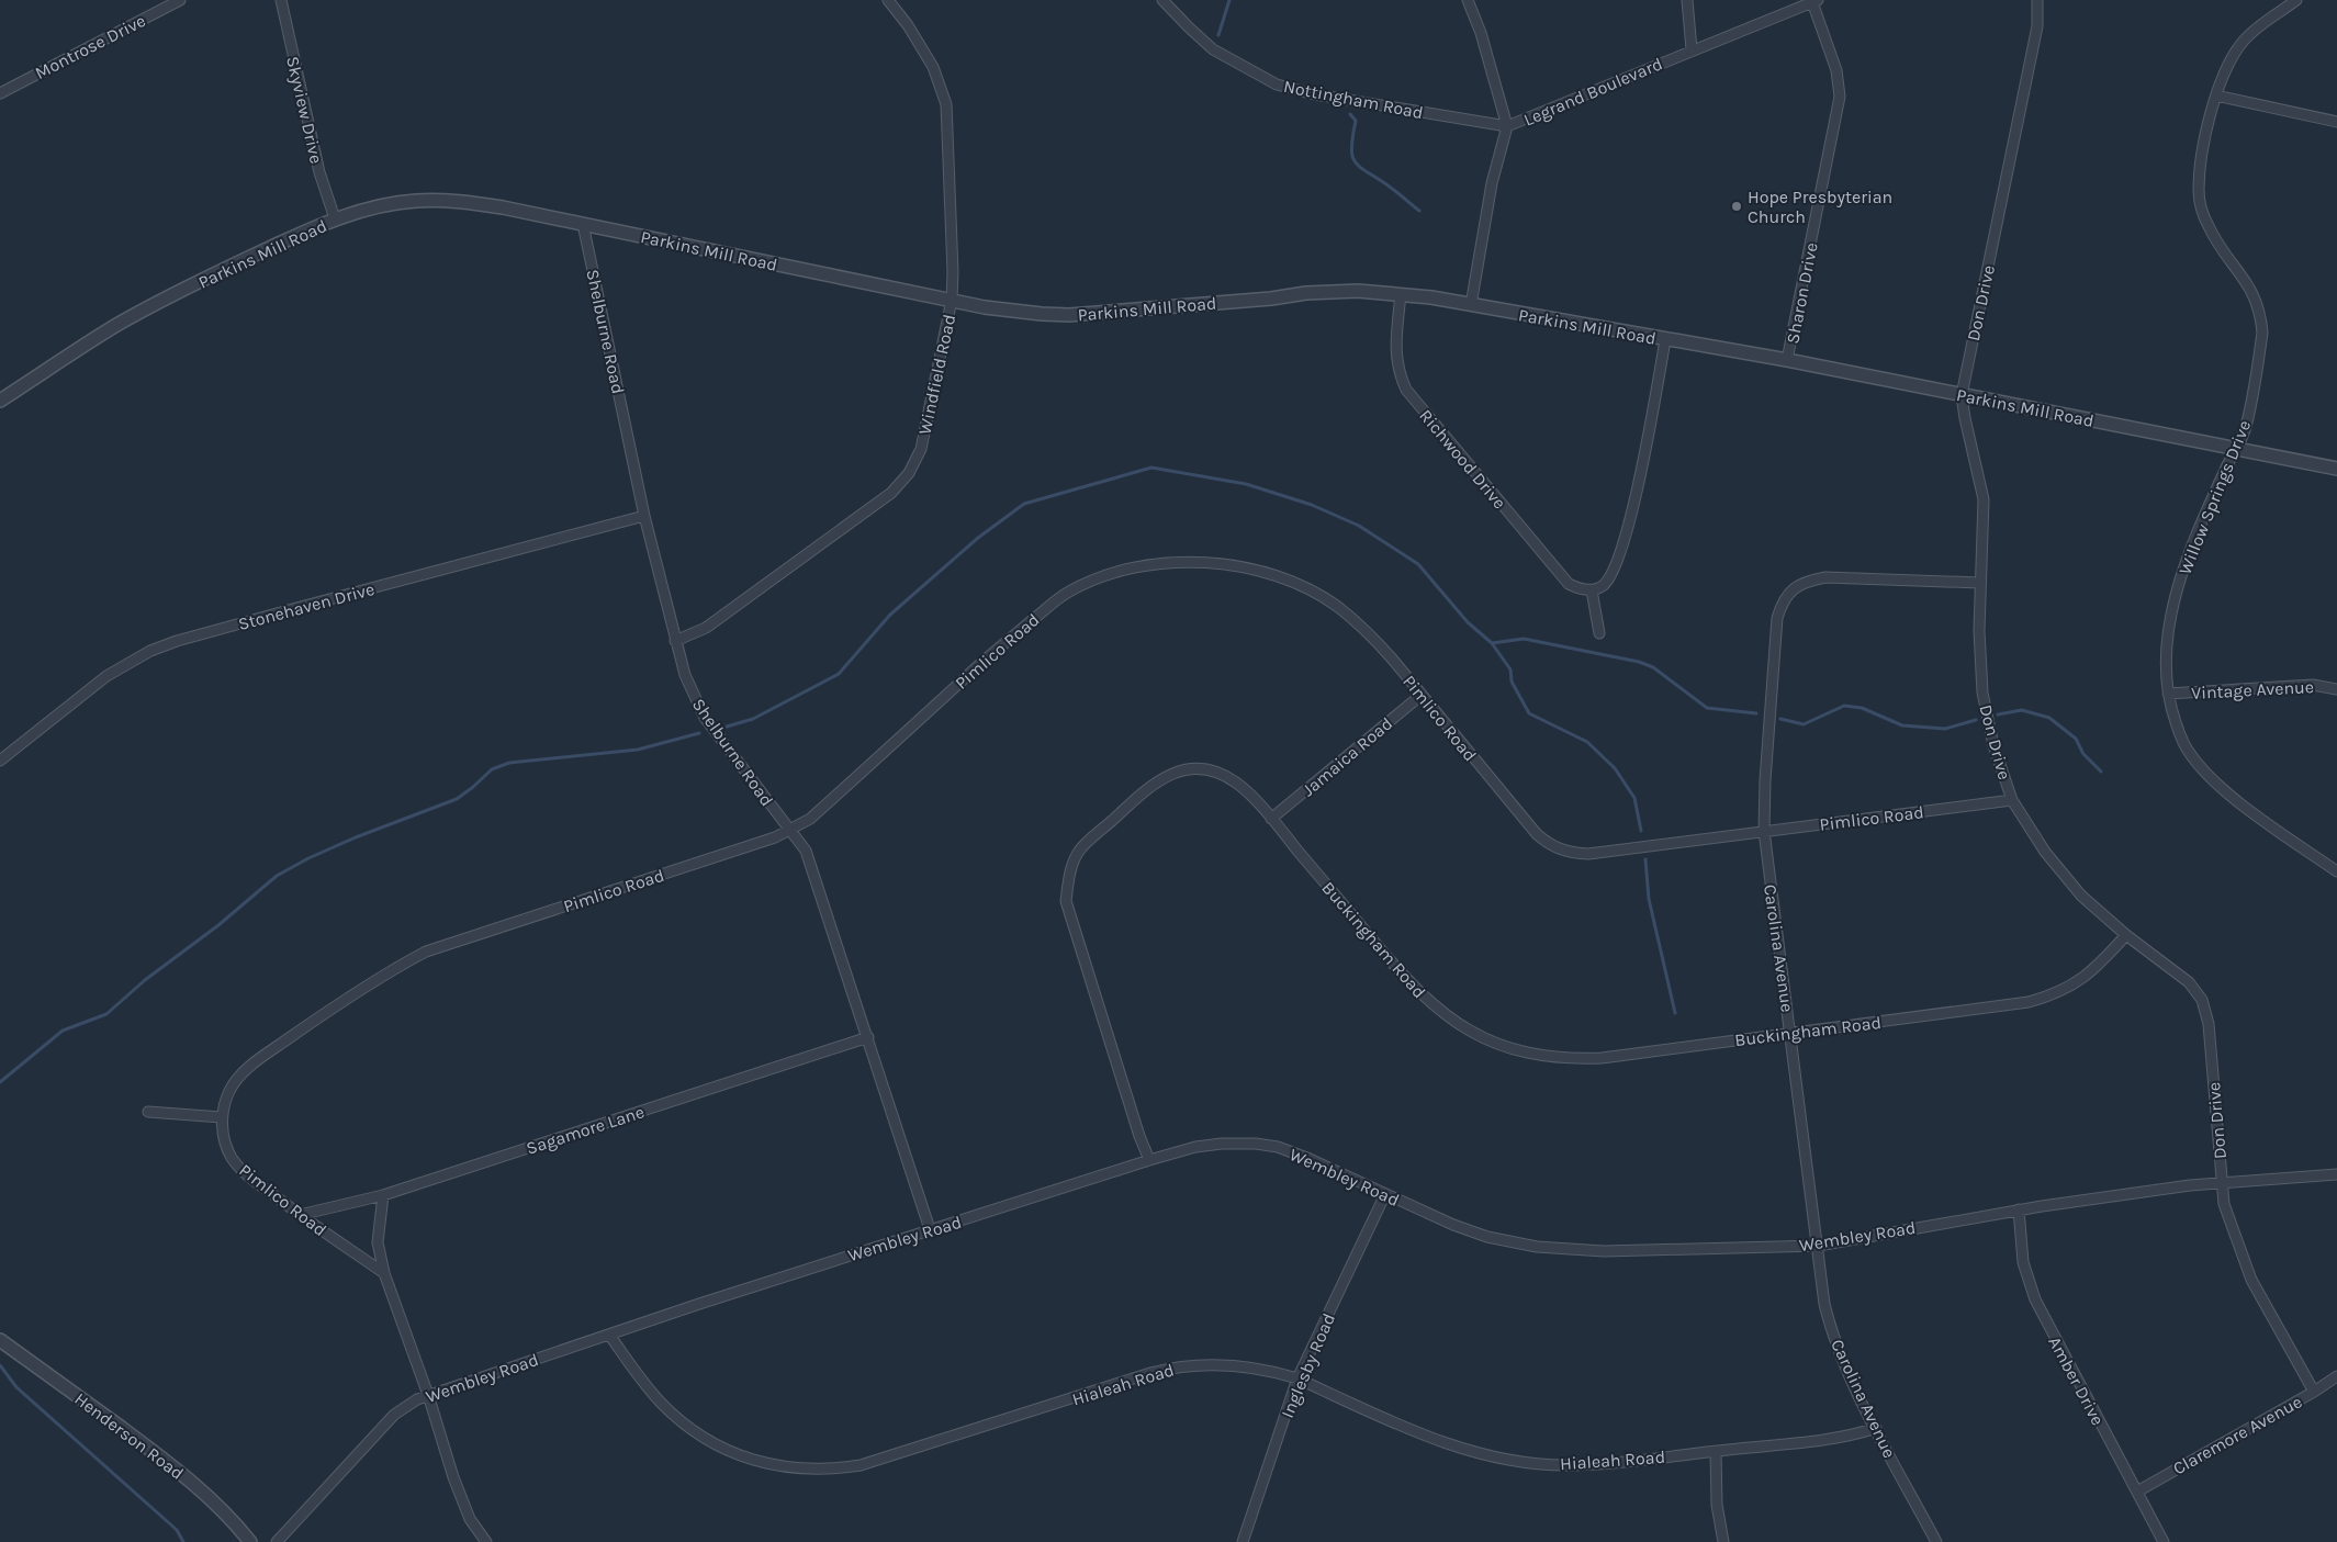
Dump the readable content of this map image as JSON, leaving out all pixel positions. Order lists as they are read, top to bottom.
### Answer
{
  "streets": {
    "street": [
      "Montrose Drive",
      "Legrand Boulevard",
      "Nottingham Road",
      "Skyview Drive",
      "Parkins Mill Road",
      "Sharon Drive",
      "Don Drive",
      "Shelburne Road",
      "Windfield Road",
      "Richwood Drive",
      "Willow Springs Drive",
      "Stonehaven Drive",
      "Pimlico Road",
      "Vintage Avenue",
      "Jamaica Road",
      "Buckingham Road",
      "Carolina Avenue",
      "Sagamore Lane",
      "Wembley Road",
      "Inglesby Road",
      "Amber Drive",
      "Hialeah Road",
      "Claremore Avenue",
      "Henderson Road"
    ]
  },
  "crossings": [
    ["Legrand Boulevard", "Nottingham Road"],
    ["Legrand Boulevard", "Parkins Mill Road"],
    ["Legrand Boulevard", "Sharon Drive"],
    ["Skyview Drive", "Parkins Mill Road"],
    ["Parkins Mill Road", "Sharon Drive"],
    ["Parkins Mill Road", "Don Drive"],
    ["Parkins Mill Road", "Shelburne Road"],
    ["Parkins Mill Road", "Windfield Road"],
    ["Parkins Mill Road", "Richwood Drive"],
    ["Parkins Mill Road", "Willow Springs Drive"],
    ["Don Drive", "Pimlico Road"],
    ["Don Drive", "Buckingham Road"],
    ["Don Drive", "Carolina Avenue"],
    ["Don Drive", "Wembley Road"],
    ["Don Drive", "Claremore Avenue"],
    ["Shelburne Road", "Windfield Road"],
    ["Shelburne Road", "Stonehaven Drive"],
    ["Shelburne Road", "Pimlico Road"],
    ["Shelburne Road", "Sagamore Lane"],
    ["Shelburne Road", "Wembley Road"],
    ["Willow Springs Drive", "Vintage Avenue"],
    ["Pimlico Road", "Jamaica Road"],
    ["Pimlico Road", "Carolina Avenue"],
    ["Pimlico Road", "Sagamore Lane"],
    ["Jamaica Road", "Buckingham Road"],
    ["Buckingham Road", "Carolina Avenue"],
    ["Buckingham Road", "Wembley Road"],
    ["Carolina Avenue", "Wembley Road"],
    ["Carolina Avenue", "Hialeah Road"],
    ["Wembley Road", "Inglesby Road"],
    ["Wembley Road", "Amber Drive"],
    ["Wembley Road", "Hialeah Road"],
    ["Inglesby Road", "Hialeah Road"],
    ["Amber Drive", "Claremore Avenue"]
  ],
  "places": ["Hope Presbyterian Church"]
}
